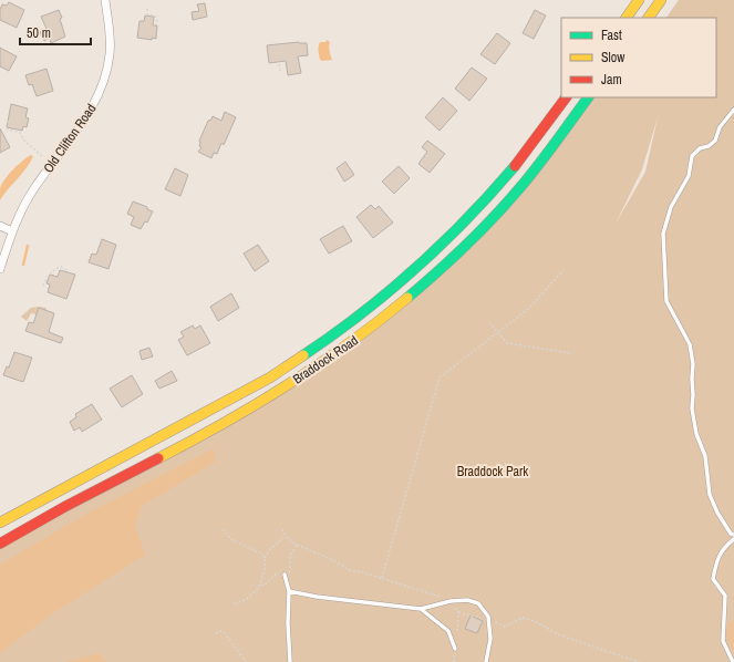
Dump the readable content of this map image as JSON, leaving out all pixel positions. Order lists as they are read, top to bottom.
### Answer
{
  "streets": {
    "main road": ["Braddock Road"],
    "street": ["Old Clifton Road"]
  },
  "parks": ["Braddock Park"],
  "legend": ["Fast", "Slow", "Jam"],
  "scale_bar": "50 m"
}
